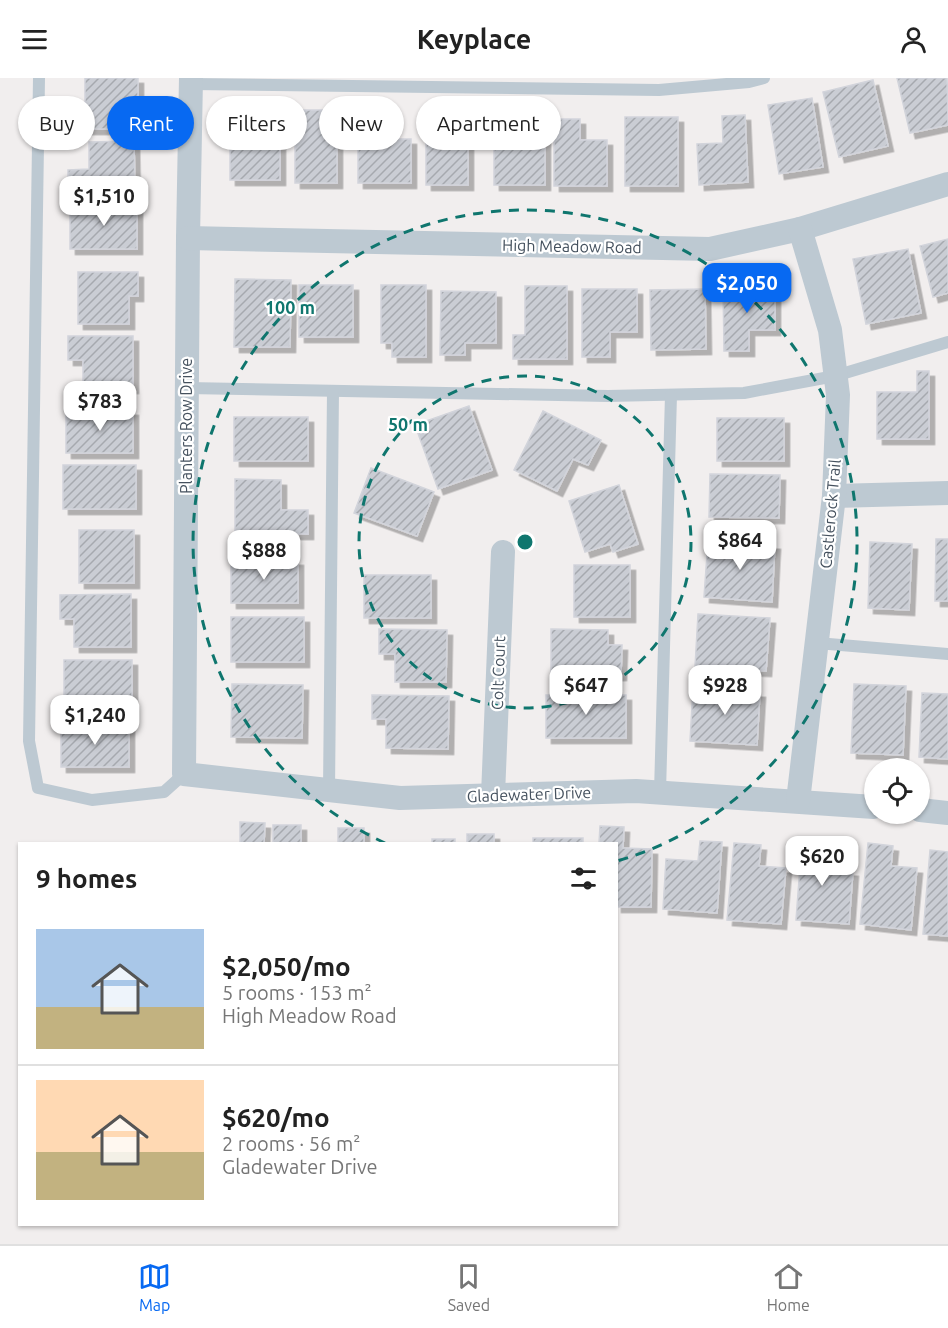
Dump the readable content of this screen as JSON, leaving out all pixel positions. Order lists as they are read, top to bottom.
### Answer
{
  "streets": {
    "street": [
      "High Meadow Road",
      "Planters Row Drive",
      "Castlerock Trail",
      "Colt Court",
      "Gladewater Drive"
    ]
  },
  "crossings": [
    ["High Meadow Road", "Planters Row Drive"],
    ["High Meadow Road", "Castlerock Trail"],
    ["Planters Row Drive", "Gladewater Drive"],
    ["Castlerock Trail", "Gladewater Drive"],
    ["Colt Court", "Gladewater Drive"]
  ],
  "page": {
    "header": "Keyplace",
    "chip": [
      "Buy",
      "Rent",
      "Filters",
      "New",
      "Apartment"
    ],
    "price": [
      "$1,510",
      "$2,050",
      "$783",
      "$864",
      "$888",
      "$647",
      "$928",
      "$1,240",
      "$620"
    ],
    "heading": "9 homes",
    "list": [
      {
        "name": "$2,050/mo",
        "note": "5 rooms · 153 m² · High Meadow Road"
      },
      {
        "name": "$620/mo",
        "note": "2 rooms · 56 m² · Gladewater Drive"
      }
    ],
    "tabs": ["Map", "Saved", "Home"]
  },
  "rings": ["100 m", "50 m"]
}
